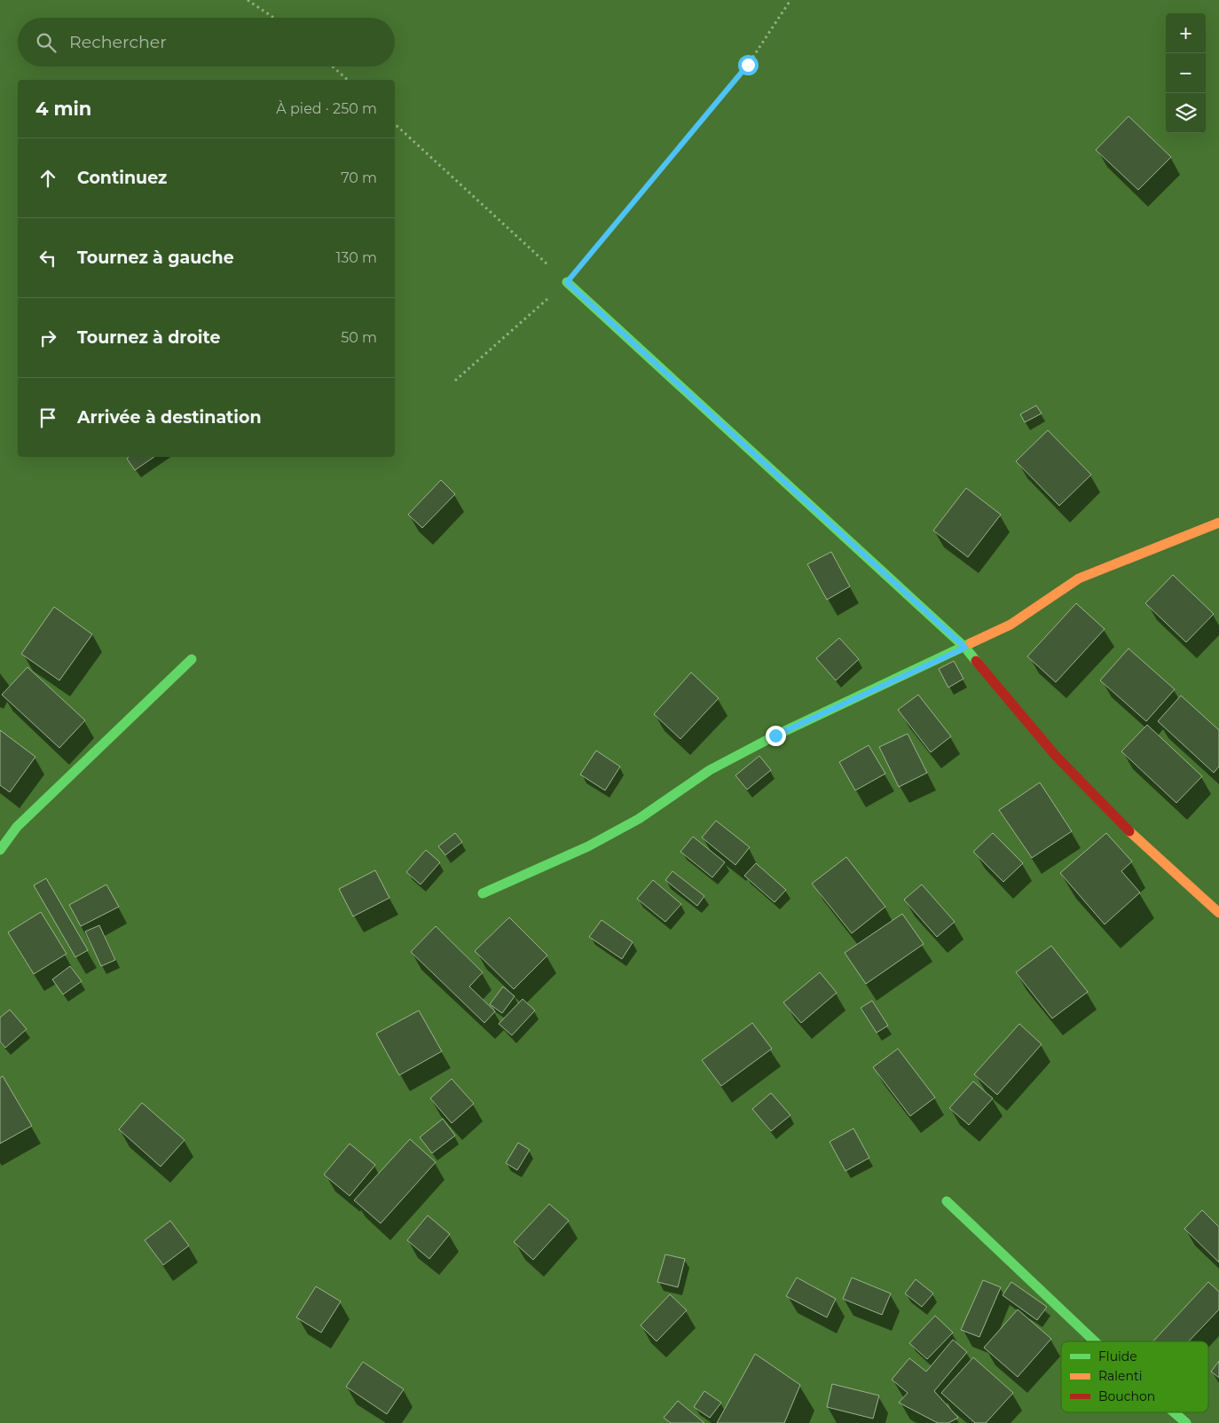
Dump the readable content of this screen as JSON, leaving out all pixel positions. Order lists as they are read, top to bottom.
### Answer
{
  "legend": ["Fluide", "Ralenti", "Bouchon"],
  "page": {
    "map_buttons": ["+", "−"],
    "search": "Rechercher",
    "heading": ["4 min", "À pied · 250 m"],
    "list": [
      ["Continuez", "70 m"],
      ["Tournez à gauche", "130 m"],
      ["Tournez à droite", "50 m"],
      "Arrivée à destination"
    ]
  }
}
